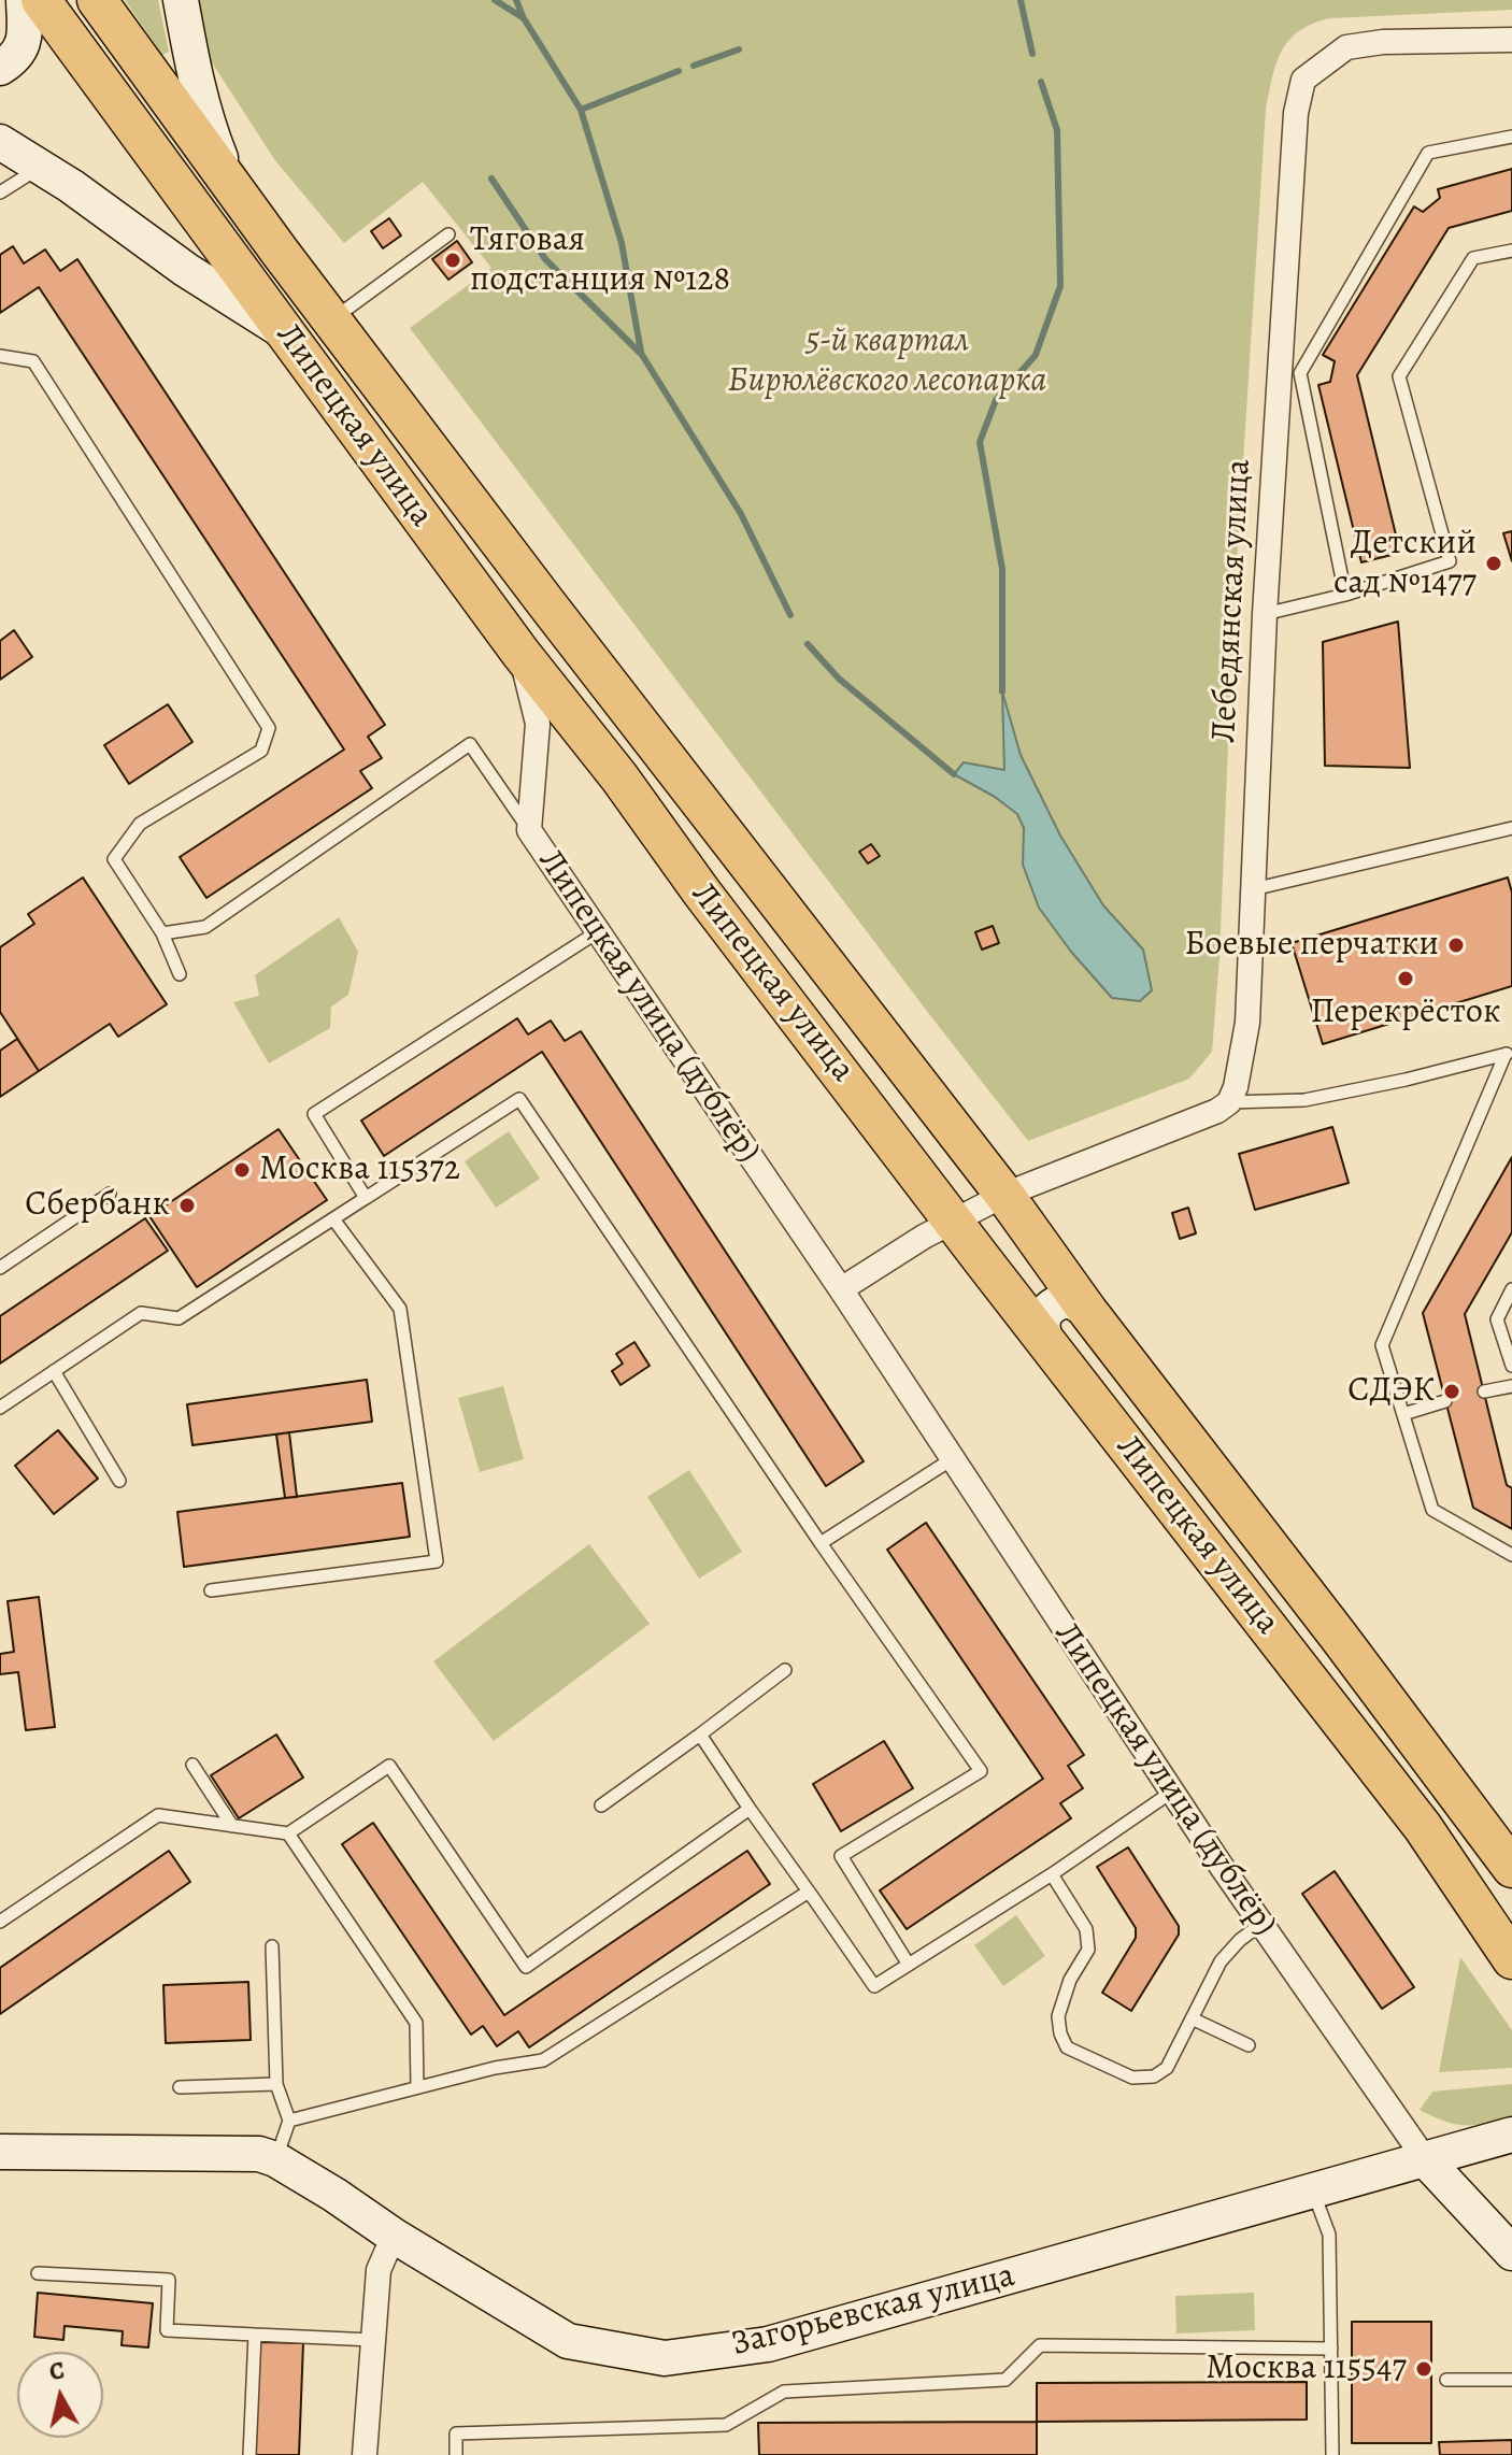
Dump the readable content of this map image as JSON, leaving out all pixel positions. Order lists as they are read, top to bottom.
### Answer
{
  "streets": {
    "main road": ["Липецкая улица"],
    "street": ["Лебедянская улица", "Липецкая улица (дублёр)", "Загорьевская улица"]
  },
  "crossings": [
    ["Липецкая улица", "Липецкая улица (дублёр)"],
    ["Липецкая улица (дублёр)", "Загорьевская улица"]
  ],
  "parks": ["5-й квартал Бирюлёвского лесопарка"],
  "places": [
    "Тяговая подстанция №128",
    "Детский сад №1477",
    "Боевые перчатки",
    "Перекрёсток",
    "Москва 115372",
    "Сбербанк",
    "СДЭК",
    "Москва 115547"
  ],
  "north": "top"
}
